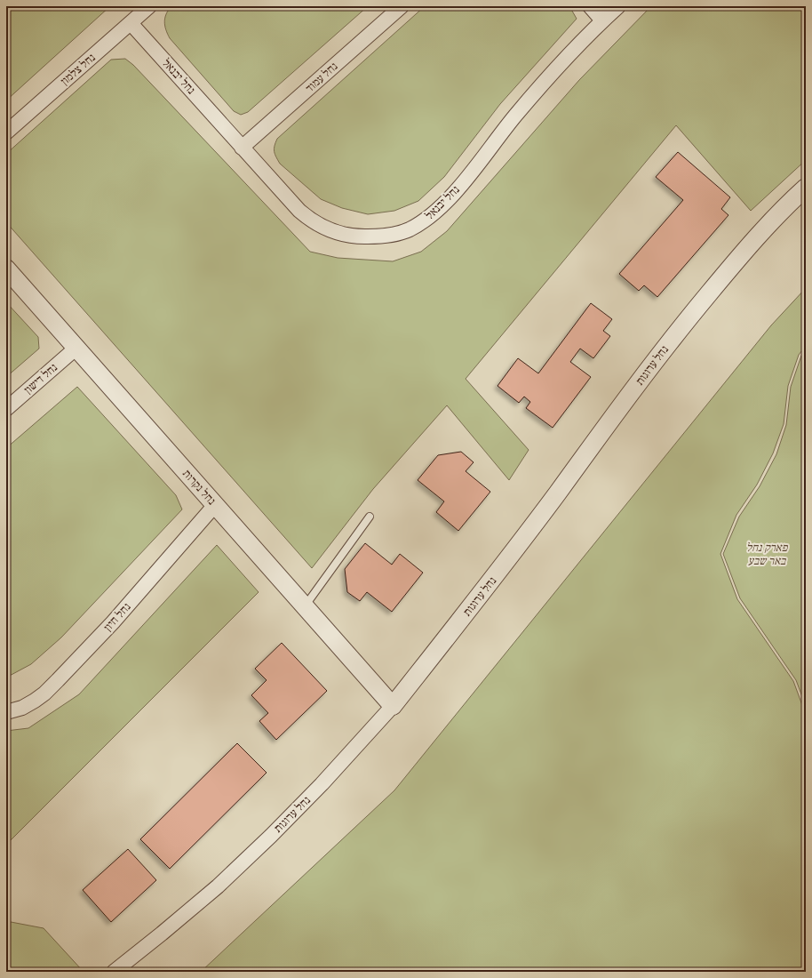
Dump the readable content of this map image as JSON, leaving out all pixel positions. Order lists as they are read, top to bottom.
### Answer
{
  "streets": {
    "street": [
      "נחל צלמון",
      "נחל יבנאל",
      "נחל עמוד",
      "נחל ערוגות",
      "נחל דישון",
      "נחל נקרות",
      "נחל חיון"
    ]
  },
  "crossings": [
    ["נחל צלמון", "נחל יבנאל"],
    ["נחל יבנאל", "נחל עמוד"],
    ["נחל ערוגות", "נחל נקרות"],
    ["נחל דישון", "נחל נקרות"],
    ["נחל נקרות", "נחל חיון"]
  ],
  "parks": ["פארק נחל באר שבע"]
}
